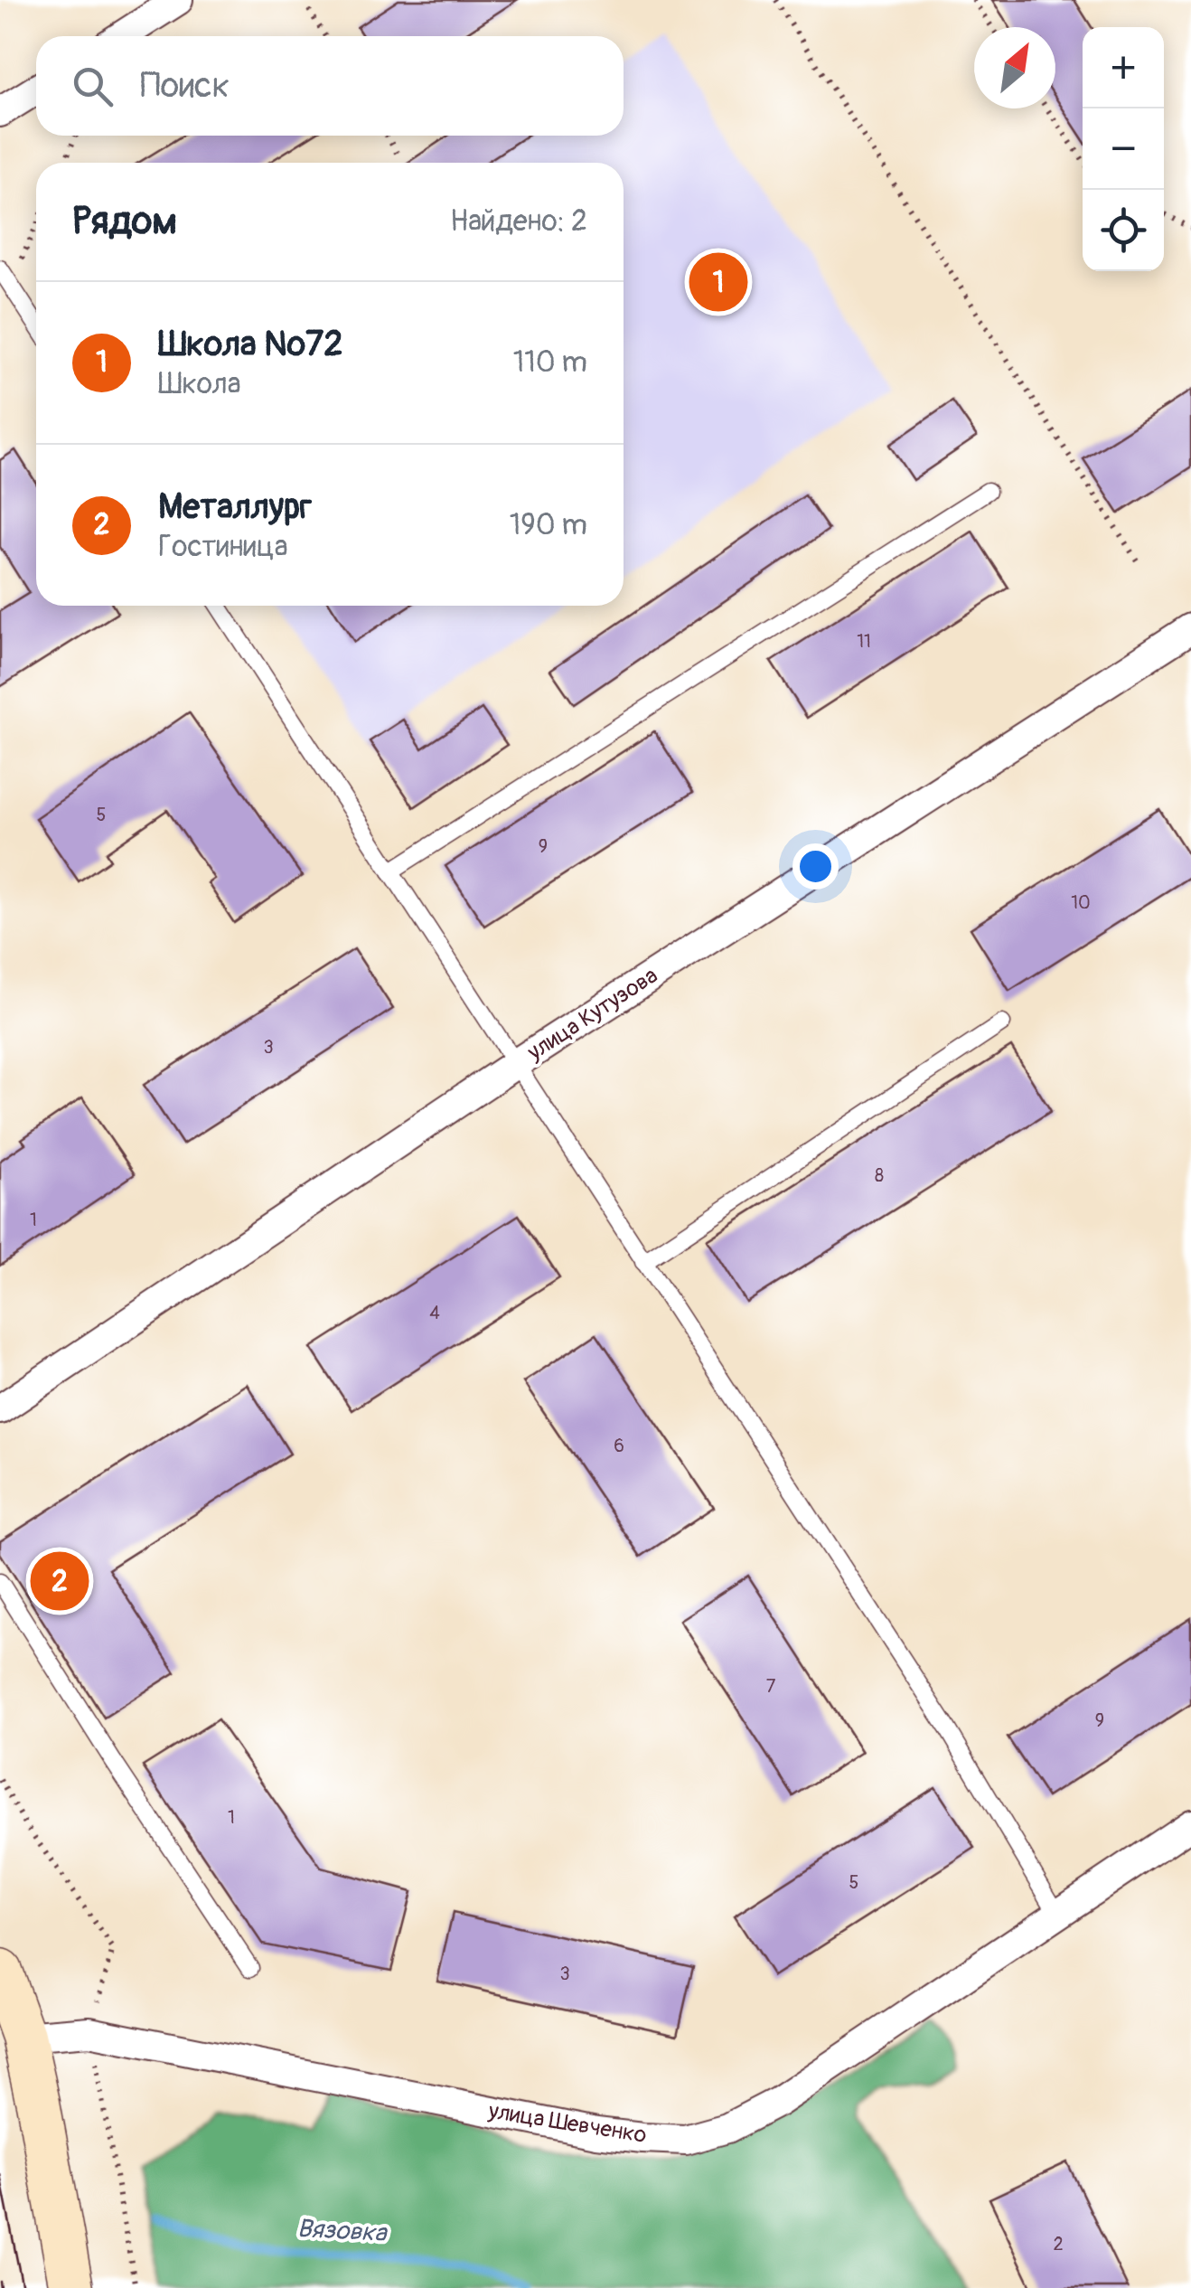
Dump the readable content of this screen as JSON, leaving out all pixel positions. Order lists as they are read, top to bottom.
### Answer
{
  "streets": {
    "street": ["улица Кутузова", "улица Шевченко"]
  },
  "water": ["Вязовка"],
  "house_numbers": [
    "11",
    "5",
    "9",
    "10",
    "3",
    "8",
    "1",
    "4",
    "6",
    "7",
    "9",
    "1",
    "5",
    "3",
    "2"
  ],
  "north": "top right",
  "page": {
    "map_buttons": ["+", "−"],
    "search": "Поиск",
    "heading": ["Рядом", "Найдено: 2"],
    "pins": ["1", "2"],
    "list": [
      {
        "mark": "1",
        "name": "Школа №72",
        "note": "Школа",
        "value": "110 m"
      },
      {
        "mark": "2",
        "name": "Металлург",
        "note": "Гостиница",
        "value": "190 m"
      }
    ]
  }
}
